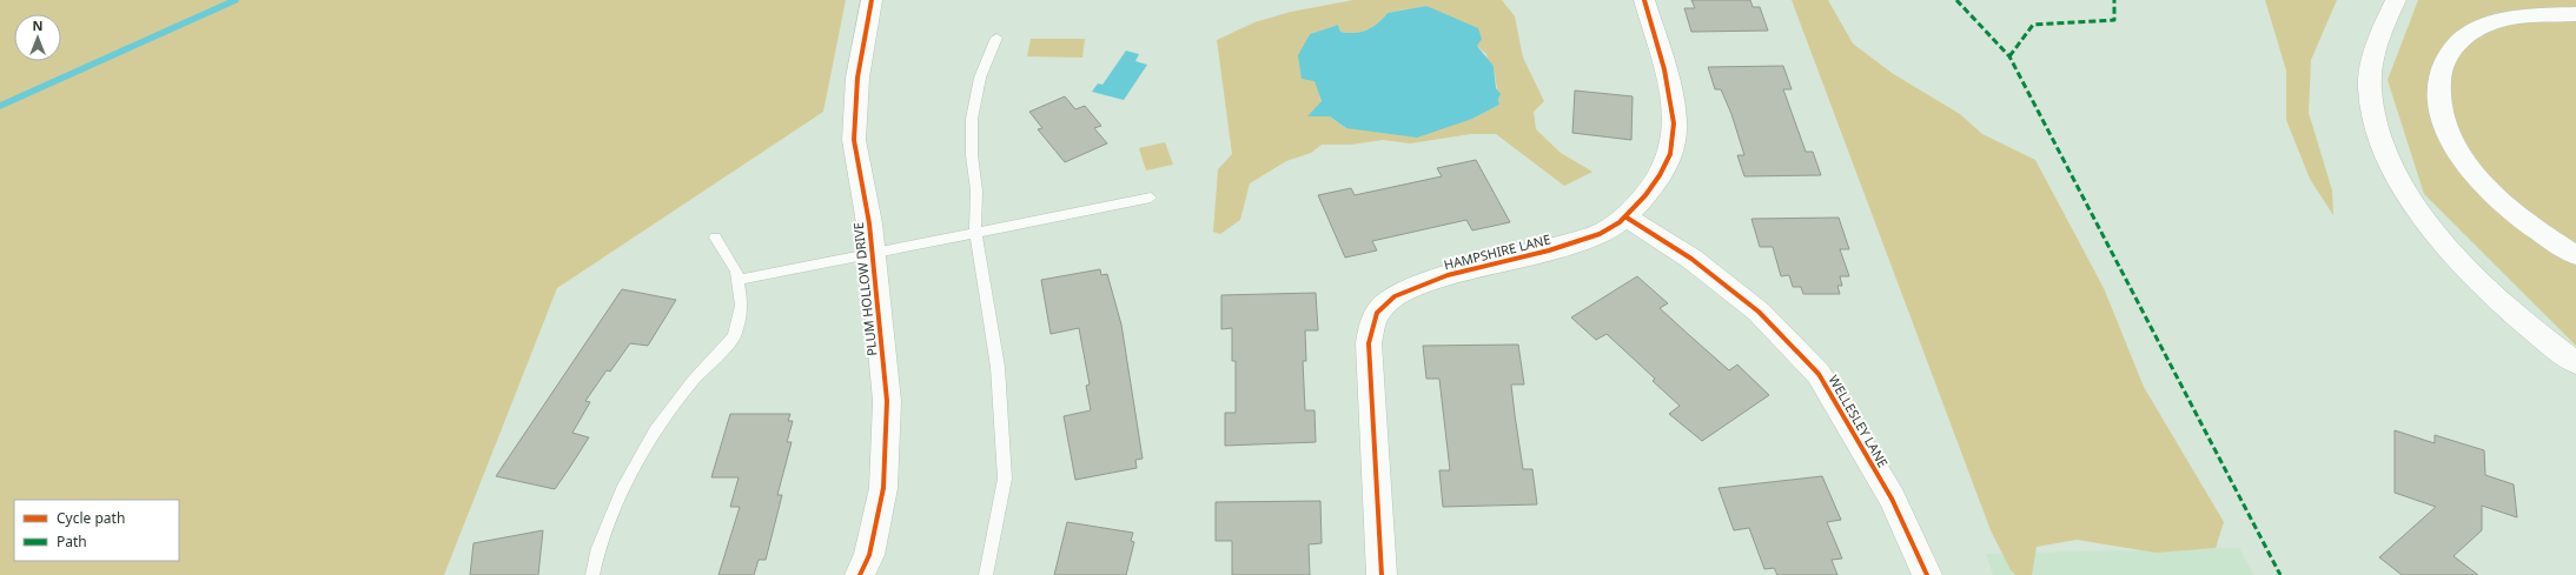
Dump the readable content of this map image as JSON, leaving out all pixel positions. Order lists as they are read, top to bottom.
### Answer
{
  "streets": {
    "main road": ["HAMPSHIRE LANE", "PLUM HOLLOW DRIVE", "WELLESLEY LANE"]
  },
  "crossings": [
    ["HAMPSHIRE LANE", "WELLESLEY LANE"]
  ],
  "legend": ["Cycle path", "Path"],
  "north": "top"
}
